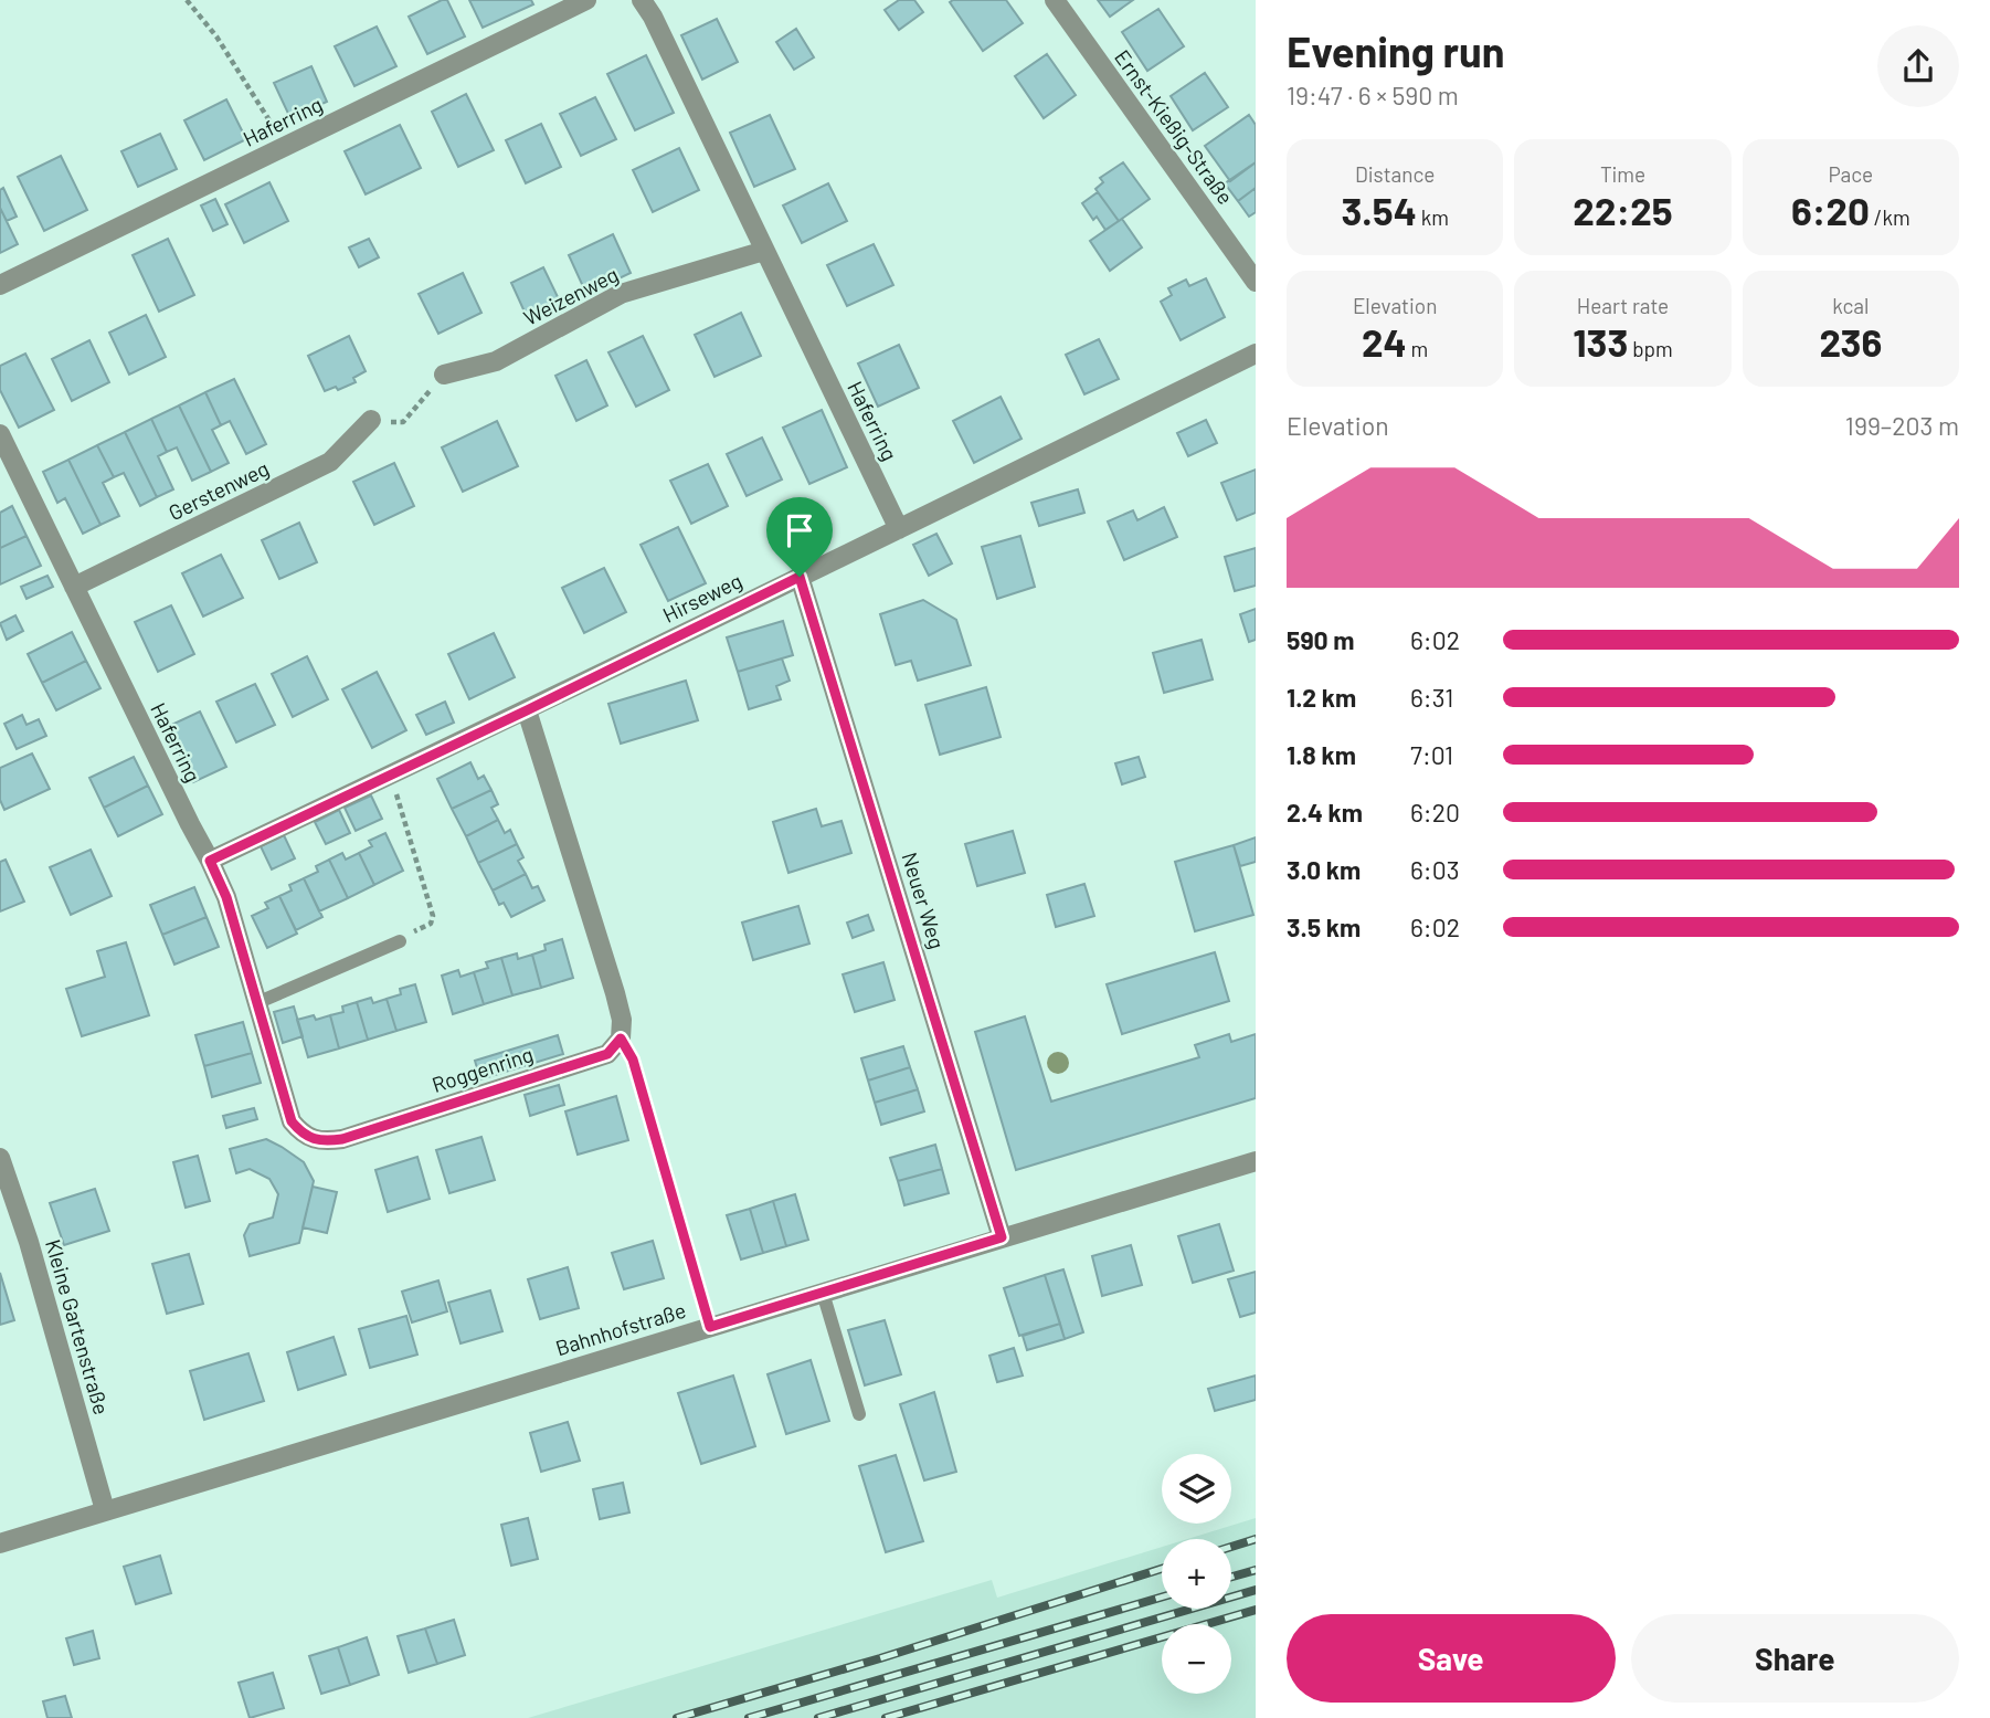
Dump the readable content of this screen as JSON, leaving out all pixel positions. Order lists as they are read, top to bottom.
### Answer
{
  "streets": {
    "street": [
      "Haferring",
      "Ernst-Kießig-Straße",
      "Weizenweg",
      "Gerstenweg",
      "Hirseweg",
      "Neuer Weg",
      "Roggenring",
      "Kleine Gartenstraße",
      "Bahnhofstraße"
    ]
  },
  "crossings": [
    ["Haferring", "Weizenweg"],
    ["Haferring", "Gerstenweg"],
    ["Haferring", "Hirseweg"],
    ["Haferring", "Roggenring"],
    ["Hirseweg", "Neuer Weg"],
    ["Hirseweg", "Roggenring"],
    ["Neuer Weg", "Bahnhofstraße"],
    ["Kleine Gartenstraße", "Bahnhofstraße"]
  ],
  "page": {
    "heading": ["Evening run", "19:47 · 6 × 590 m"],
    "stats": [
      ["Distance", "3.54 km"],
      ["Time", "22:25"],
      ["Pace", "6:20 /km"],
      ["Elevation", "24 m"],
      ["Heart rate", "133 bpm"],
      ["kcal", "236"]
    ],
    "chart": ["Elevation", "199–203 m"],
    "list": [
      {
        "name": "590 m",
        "note": "6:02"
      },
      {
        "name": "1.2 km",
        "note": "6:31"
      },
      {
        "name": "1.8 km",
        "note": "7:01"
      },
      {
        "name": "2.4 km",
        "note": "6:20"
      },
      {
        "name": "3.0 km",
        "note": "6:03"
      },
      {
        "name": "3.5 km",
        "note": "6:02"
      }
    ],
    "map_buttons": ["+", "−"],
    "buttons": ["Save", "Share"]
  }
}
